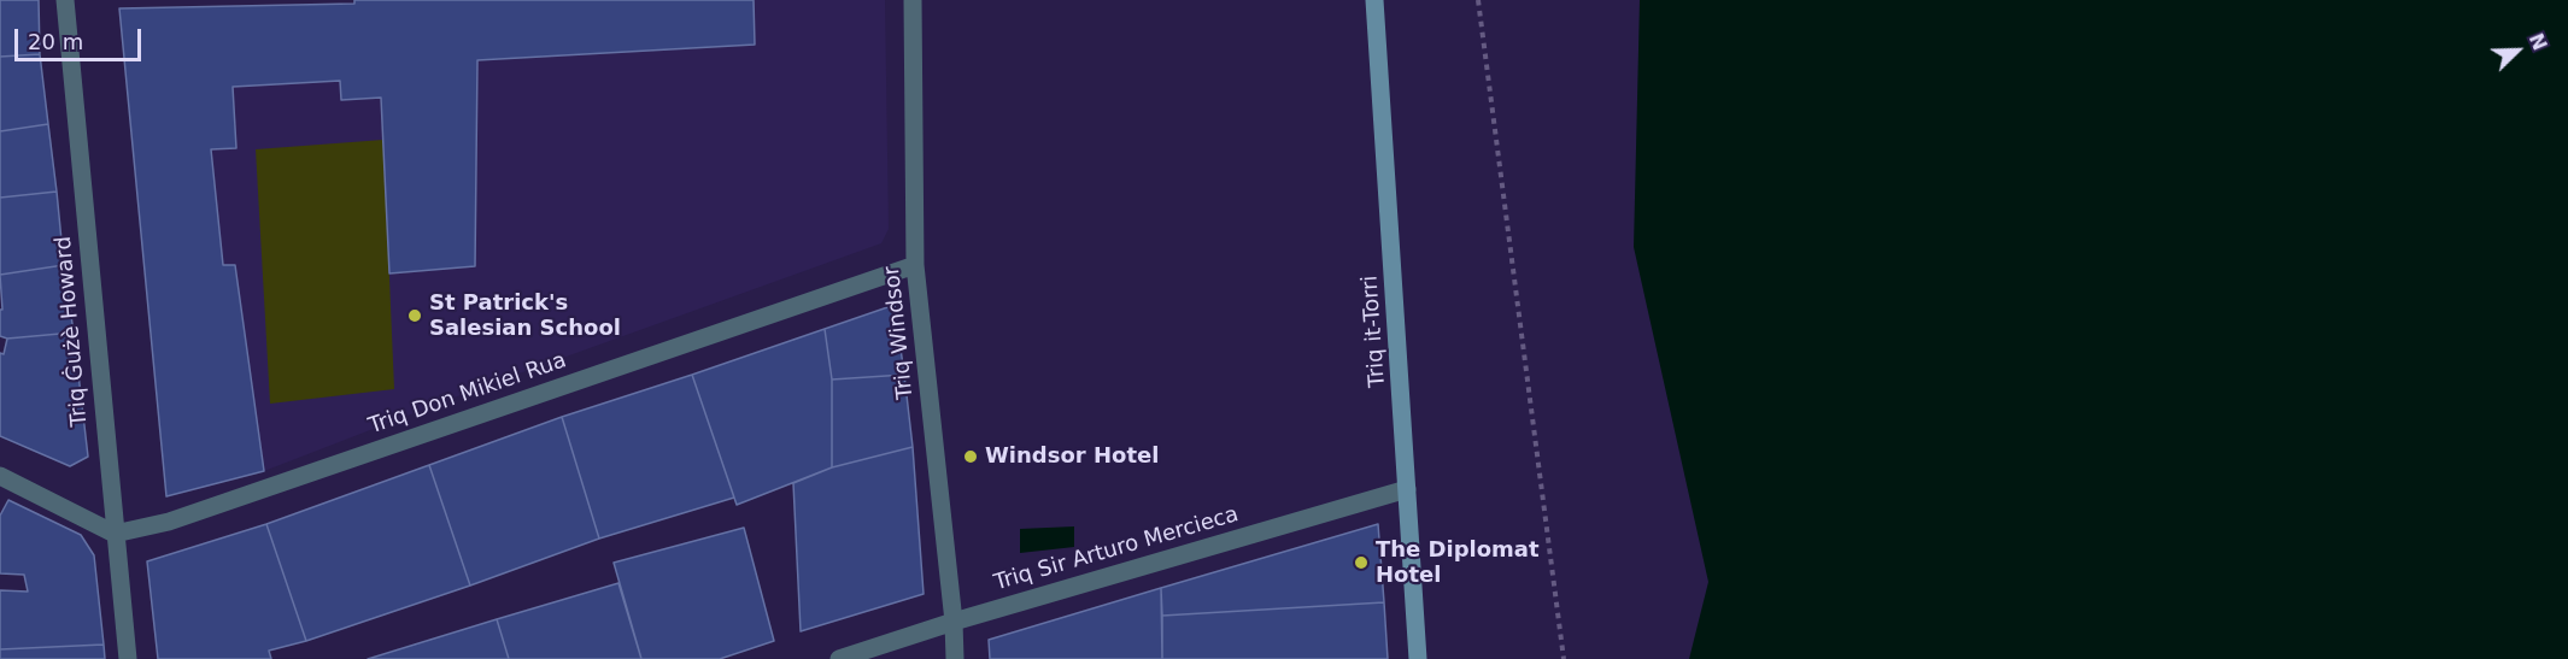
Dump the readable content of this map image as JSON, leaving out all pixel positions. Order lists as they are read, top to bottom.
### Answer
{
  "streets": {
    "main road": ["Triq it-Torri"],
    "street": [
      "Triq Ġużè Howard",
      "Triq Windsor",
      "Triq Don Mikiel Rua",
      "Triq Sir Arturo Mercieca"
    ]
  },
  "crossings": [
    ["Triq Ġużè Howard", "Triq Don Mikiel Rua"],
    ["Triq it-Torri", "Triq Sir Arturo Mercieca"],
    ["Triq Windsor", "Triq Don Mikiel Rua"],
    ["Triq Windsor", "Triq Sir Arturo Mercieca"]
  ],
  "places": ["St Patrick's Salesian School", "Windsor Hotel", "The Diplomat Hotel"],
  "scale_bar": "20 m",
  "north": "top right"
}
